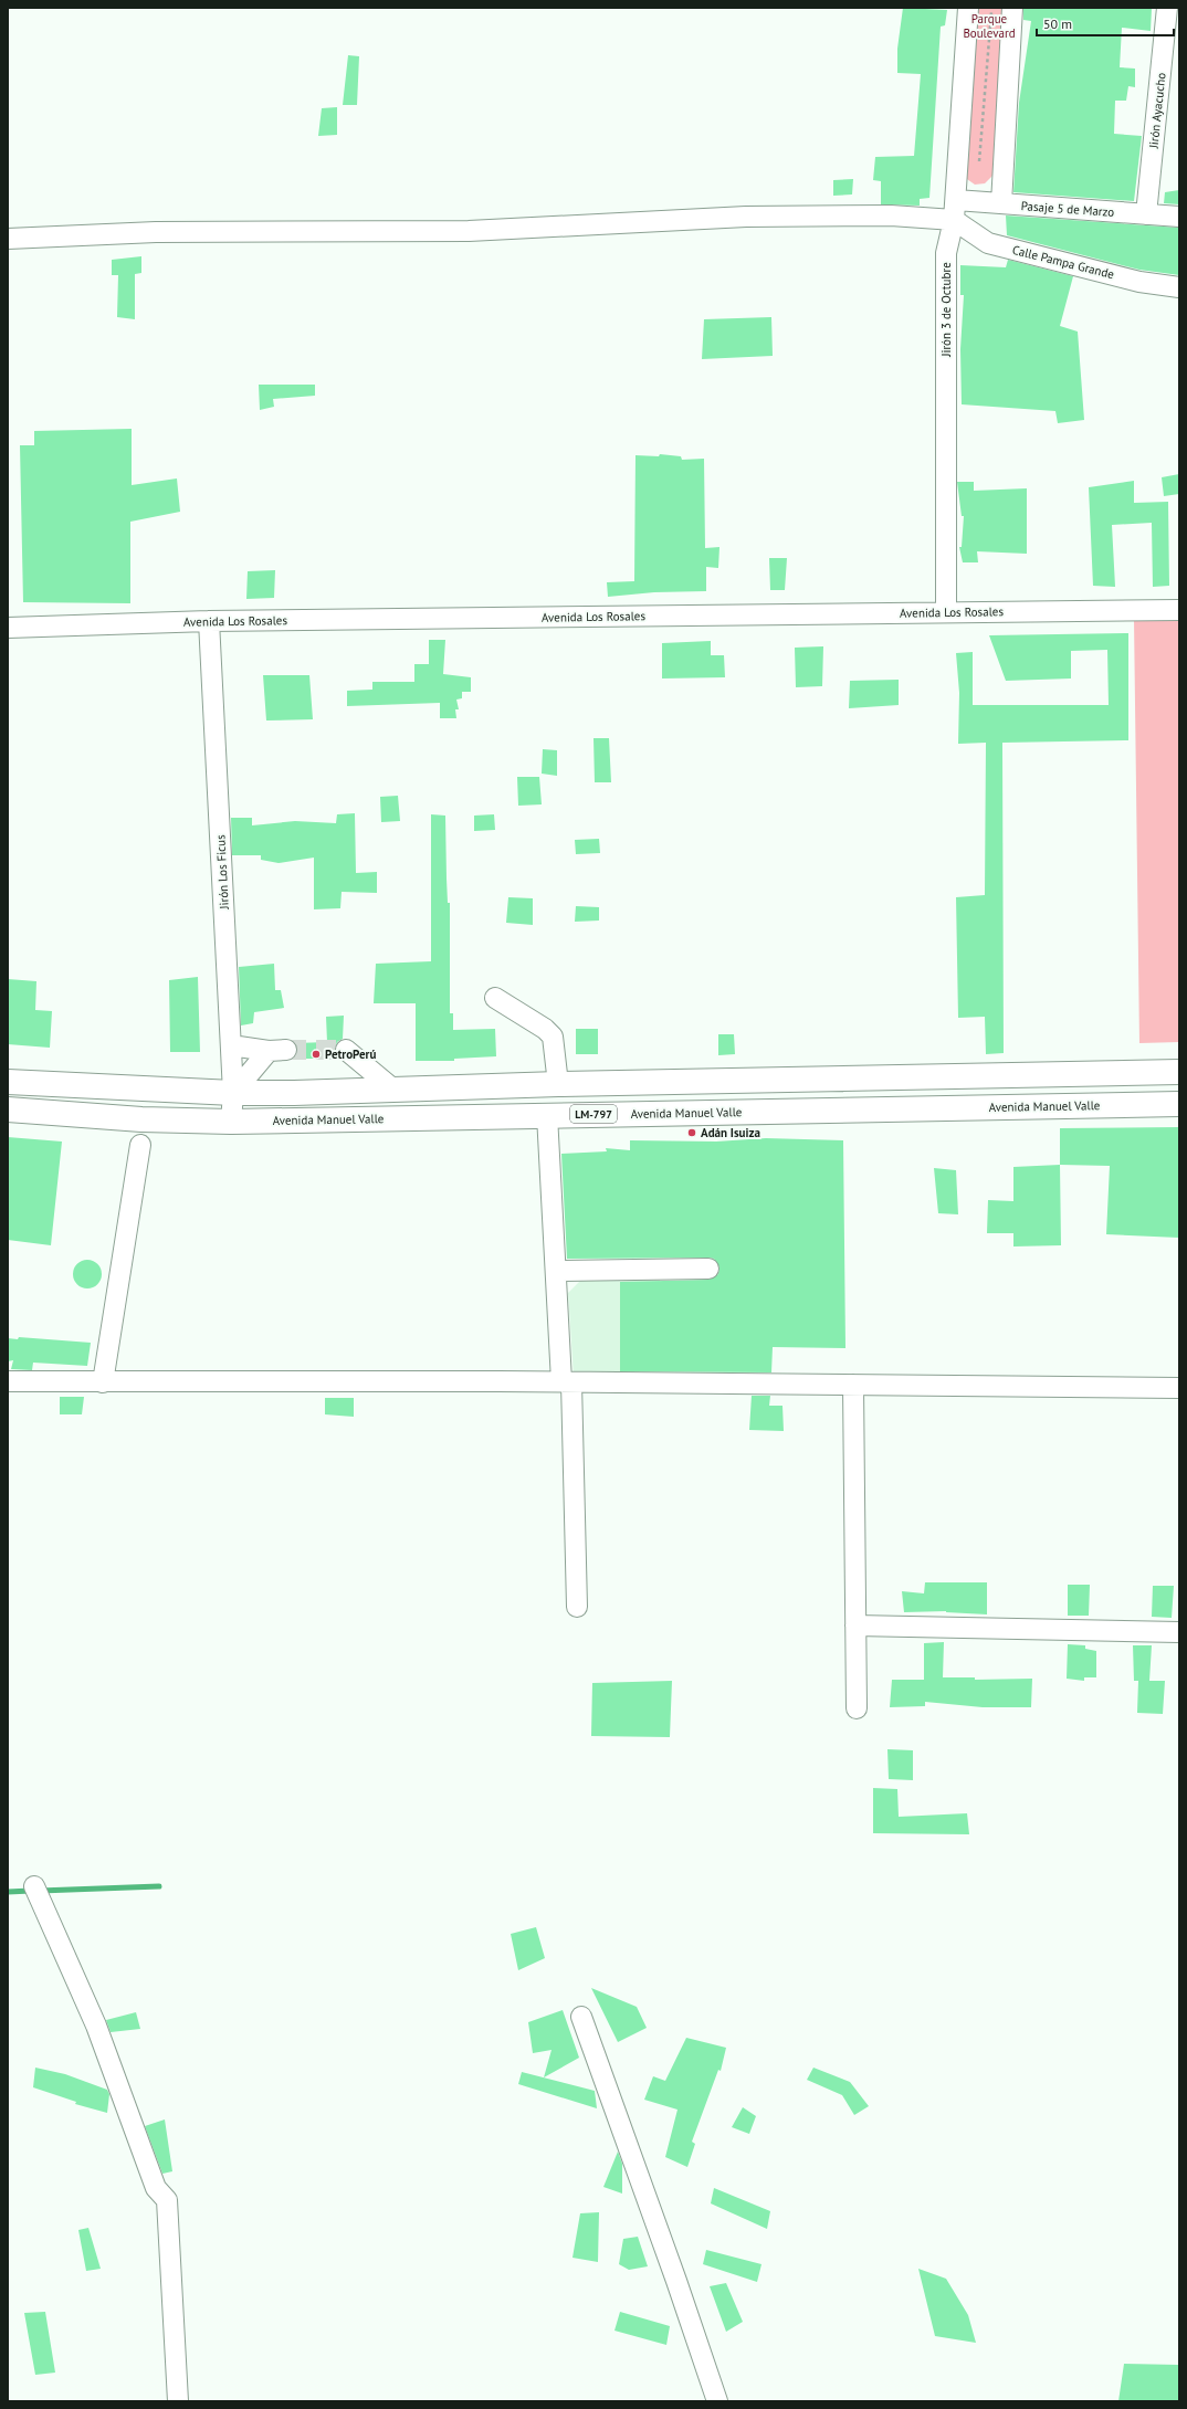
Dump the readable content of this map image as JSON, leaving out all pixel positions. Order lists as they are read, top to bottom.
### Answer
{
  "streets": {
    "main road": ["Avenida Manuel Valle", "LM-797"],
    "street": [
      "Jirón Ayacucho",
      "Pasaje 5 de Marzo",
      "Calle Pampa Grande",
      "Jirón 3 de Octubre",
      "Avenida Los Rosales",
      "Jirón Los Ficus"
    ]
  },
  "crossings": [
    ["Jirón Ayacucho", "Pasaje 5 de Marzo"],
    ["Pasaje 5 de Marzo", "Calle Pampa Grande"],
    ["Pasaje 5 de Marzo", "Jirón 3 de Octubre"],
    ["Calle Pampa Grande", "Jirón 3 de Octubre"],
    ["Jirón 3 de Octubre", "Avenida Los Rosales"],
    ["Avenida Los Rosales", "Jirón Los Ficus"],
    ["Jirón Los Ficus", "Avenida Manuel Valle"]
  ],
  "parks": ["Parque Boulevard"],
  "places": ["PetroPerú", "Adán Isuiza"],
  "scale_bar": "50 m"
}
